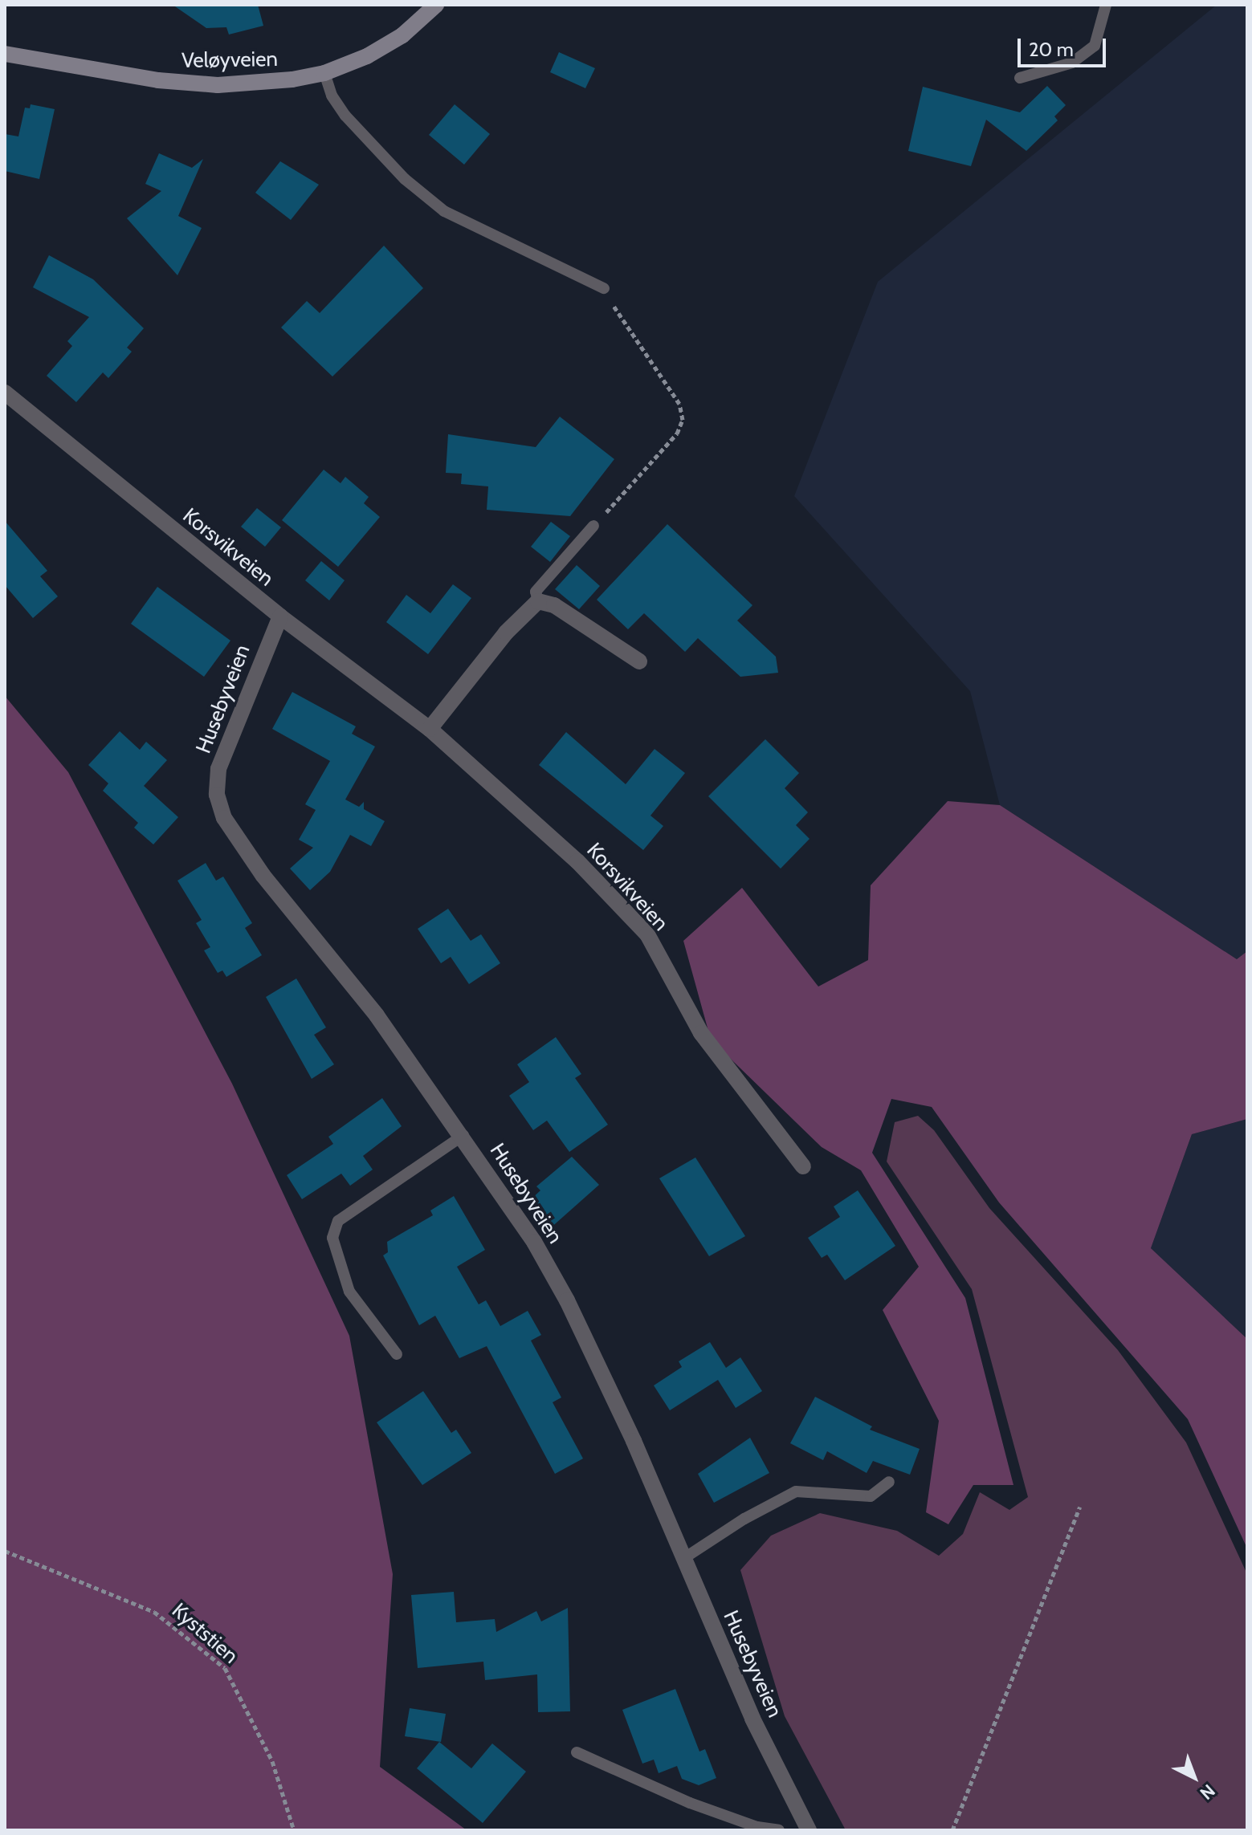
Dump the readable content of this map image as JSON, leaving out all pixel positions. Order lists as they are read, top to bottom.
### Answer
{
  "streets": {
    "main road": ["Veløyveien"],
    "street": ["Korsvikveien", "Husebyveien"],
    "path": ["Kyststien"]
  },
  "crossings": [
    ["Korsvikveien", "Husebyveien"]
  ],
  "scale_bar": "20 m",
  "north": "bottom right"
}
